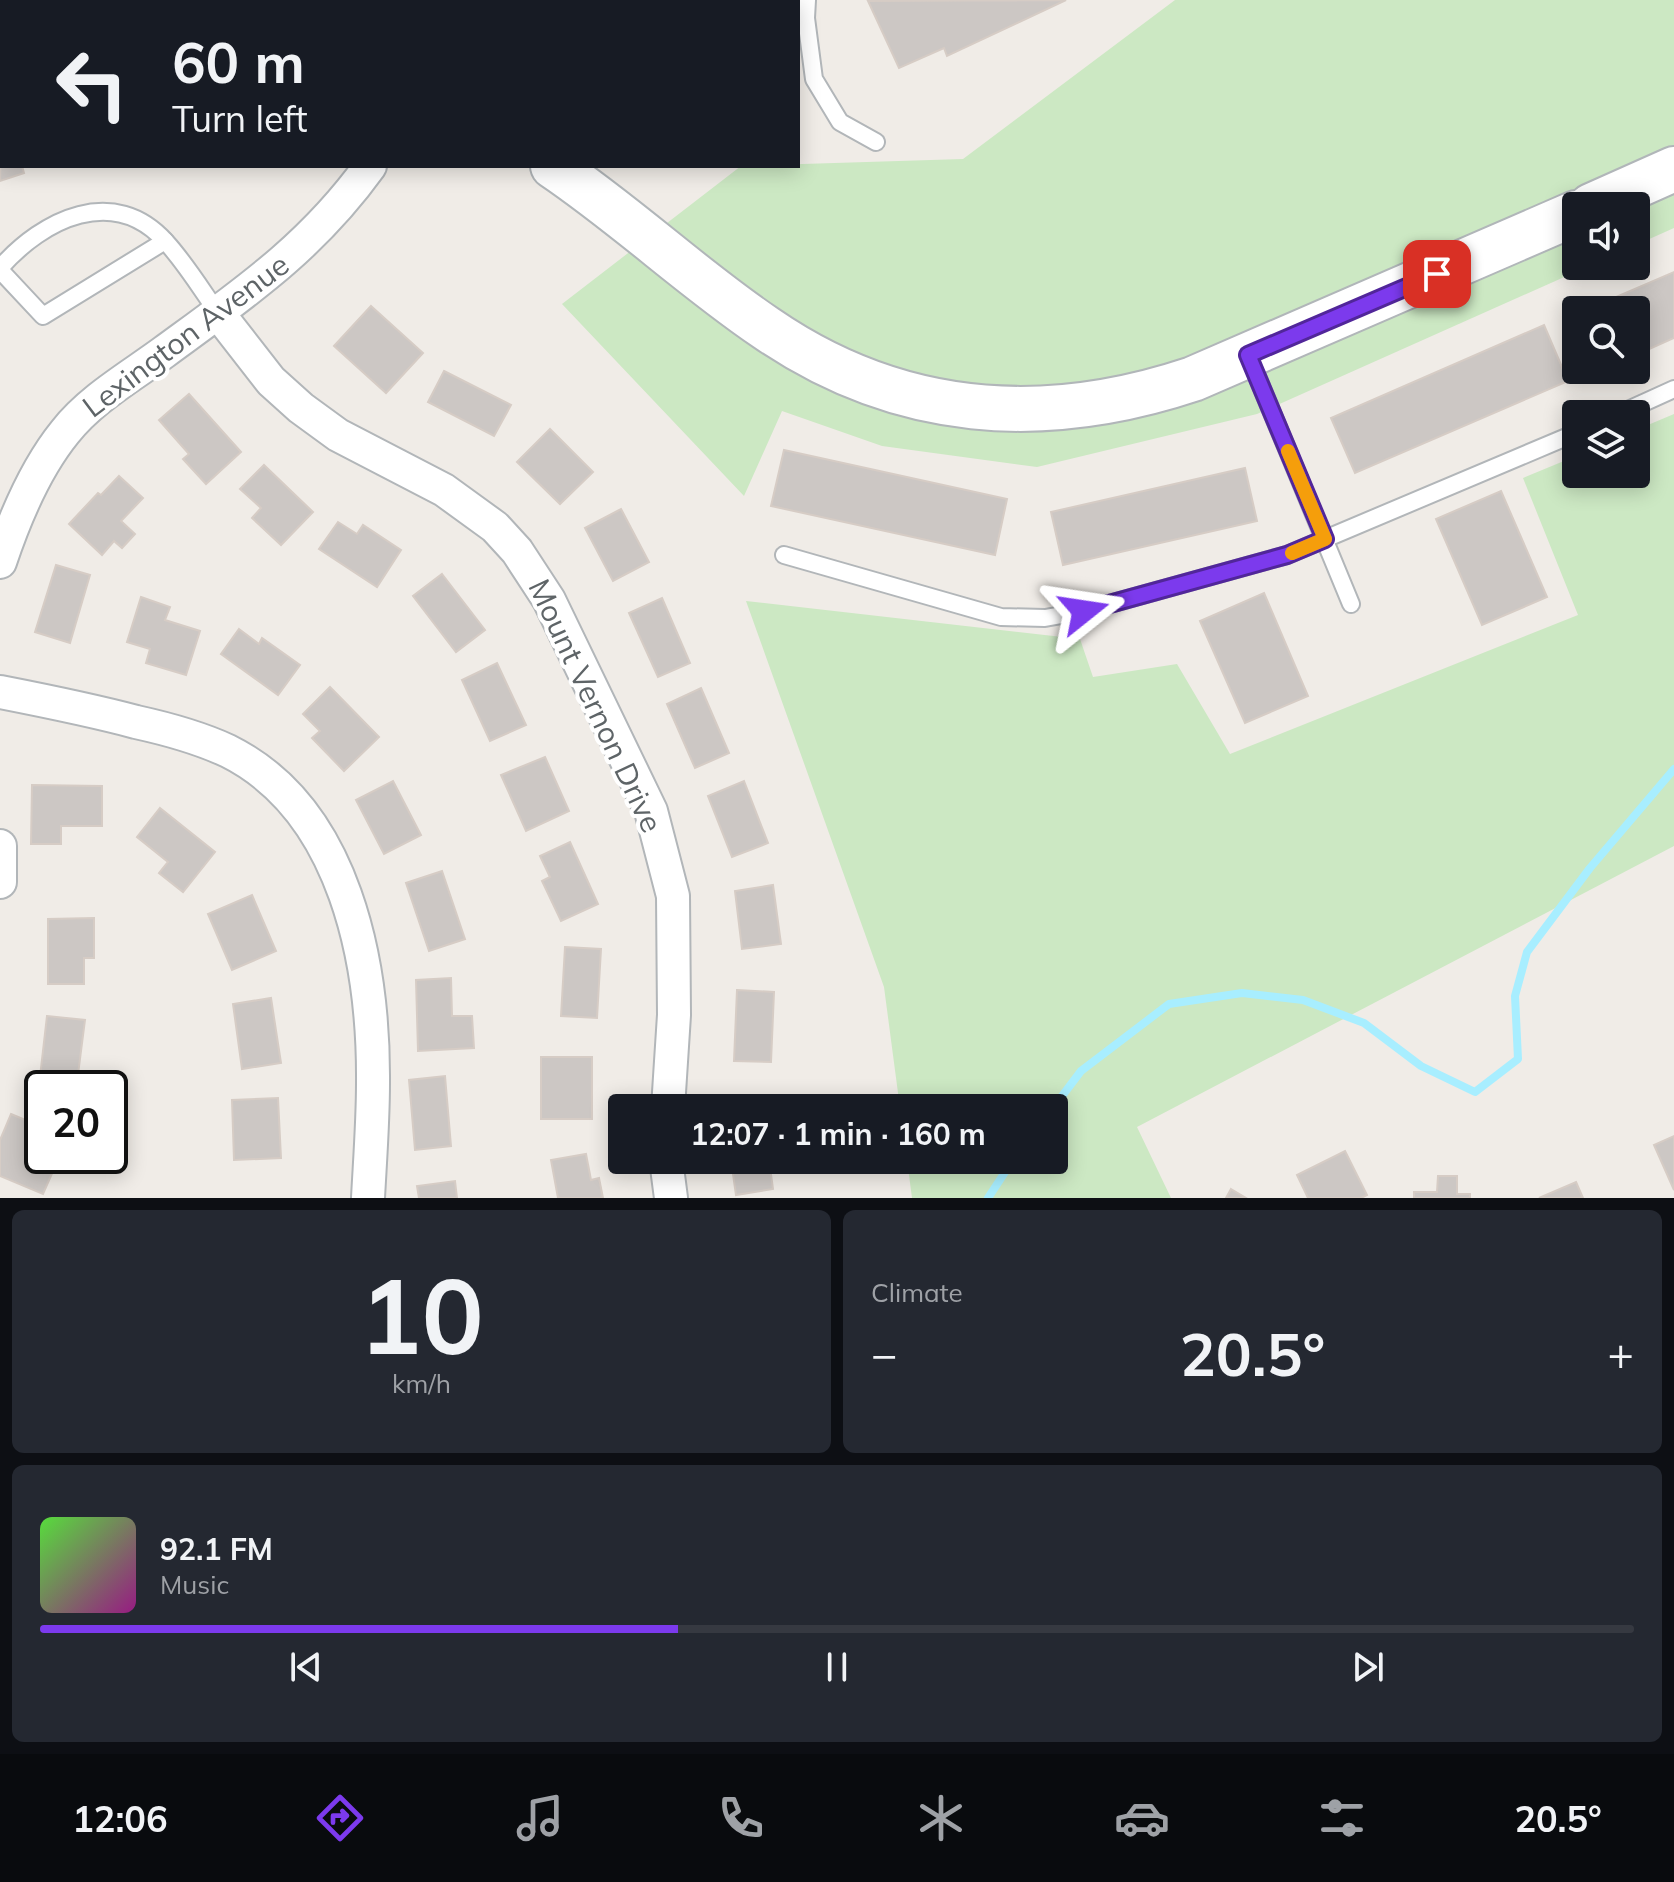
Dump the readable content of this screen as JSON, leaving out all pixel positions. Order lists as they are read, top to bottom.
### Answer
{
  "streets": {
    "street": ["Lexington Avenue", "Mount Vernon Drive"]
  },
  "crossings": [
    ["Lexington Avenue", "Mount Vernon Drive"]
  ],
  "page": {
    "turn": ["60 m", "Turn left"],
    "limit": "20",
    "trip": "12:07 · 1 min · 160 m",
    "tile": [
      ["10", "km/h"],
      "Climate"
    ],
    "heat": ["−", "20.5°", "+"],
    "song": ["92.1 FM", "Music"],
    "tabs": ["12:06", "20.5°"]
  }
}
